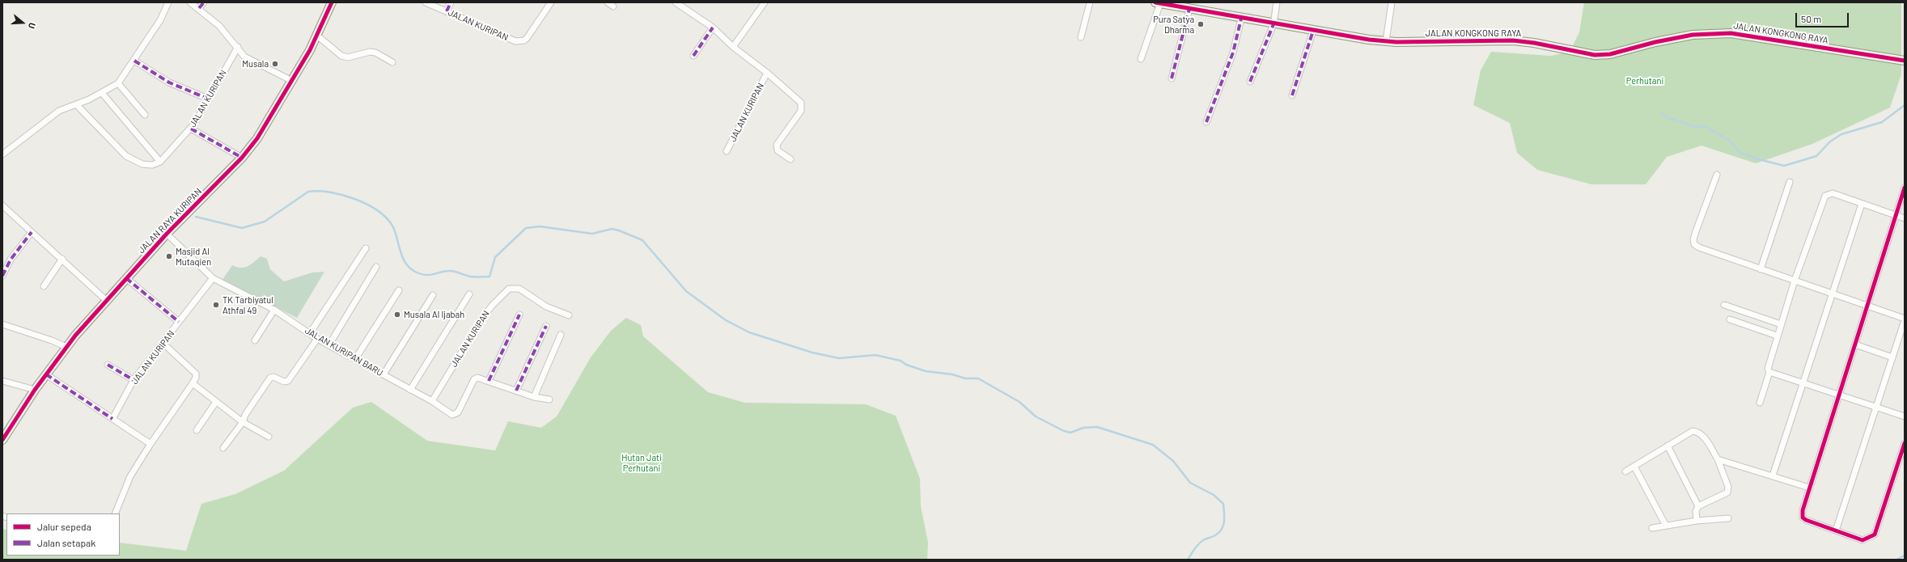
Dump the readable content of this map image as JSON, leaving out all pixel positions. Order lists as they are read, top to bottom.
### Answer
{
  "streets": {
    "street": [
      "JALAN KURIPAN",
      "JALAN KONGKONG RAYA",
      "JALAN RAYA KURIPAN",
      "JALAN KURIPAN BARU"
    ]
  },
  "crossings": [
    ["JALAN KURIPAN", "JALAN KURIPAN BARU"],
    ["JALAN RAYA KURIPAN", "JALAN KURIPAN BARU"]
  ],
  "parks": ["Perhutani", "Hutan Jati Perhutani"],
  "places": [
    "Pura Satya Dharma",
    "Musala",
    "Masjid Al Mutaqien",
    "TK Tarbiyatul Athfal 49",
    "Musala Al Ijabah"
  ],
  "legend": ["Jalur sepeda", "Jalan setapak"],
  "scale_bar": "50 m",
  "north": "right"
}
